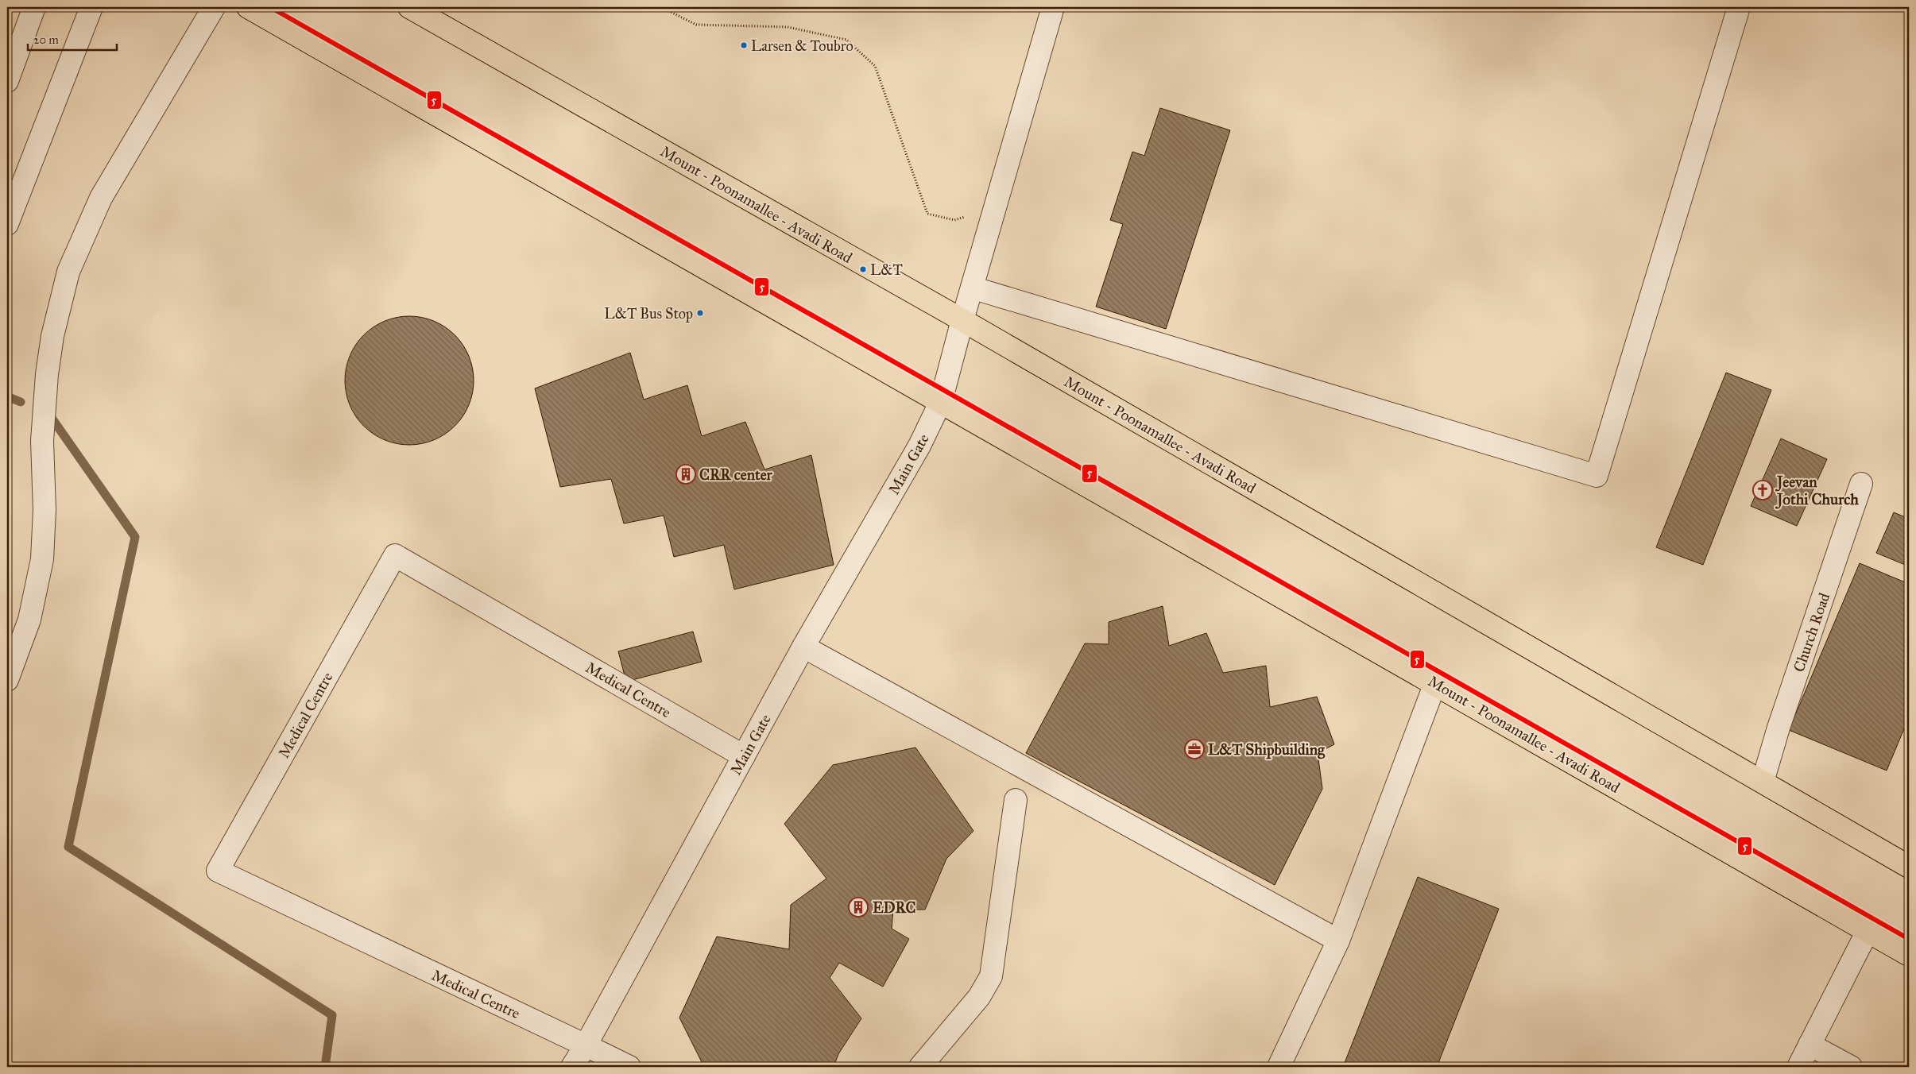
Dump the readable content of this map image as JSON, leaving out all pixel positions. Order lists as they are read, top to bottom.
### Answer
{
  "streets": {
    "main road": ["Mount - Poonamallee - Avadi Road"],
    "lane": ["Main Gate", "Church Road", "Medical Centre"]
  },
  "crossings": [
    ["Mount - Poonamallee - Avadi Road", "Main Gate"],
    ["Mount - Poonamallee - Avadi Road", "Church Road"],
    ["Main Gate", "Medical Centre"]
  ],
  "places": {
    "other": ["Larsen & Toubro", "L&T", "L&T Bus Stop"],
    "building": ["CRR center", "EDRC"],
    "church": ["Jeevan Jothi Church"],
    "office": ["L&T Shipbuilding"]
  },
  "lines": ["transit line 5"],
  "scale_bar": "20 m"
}
